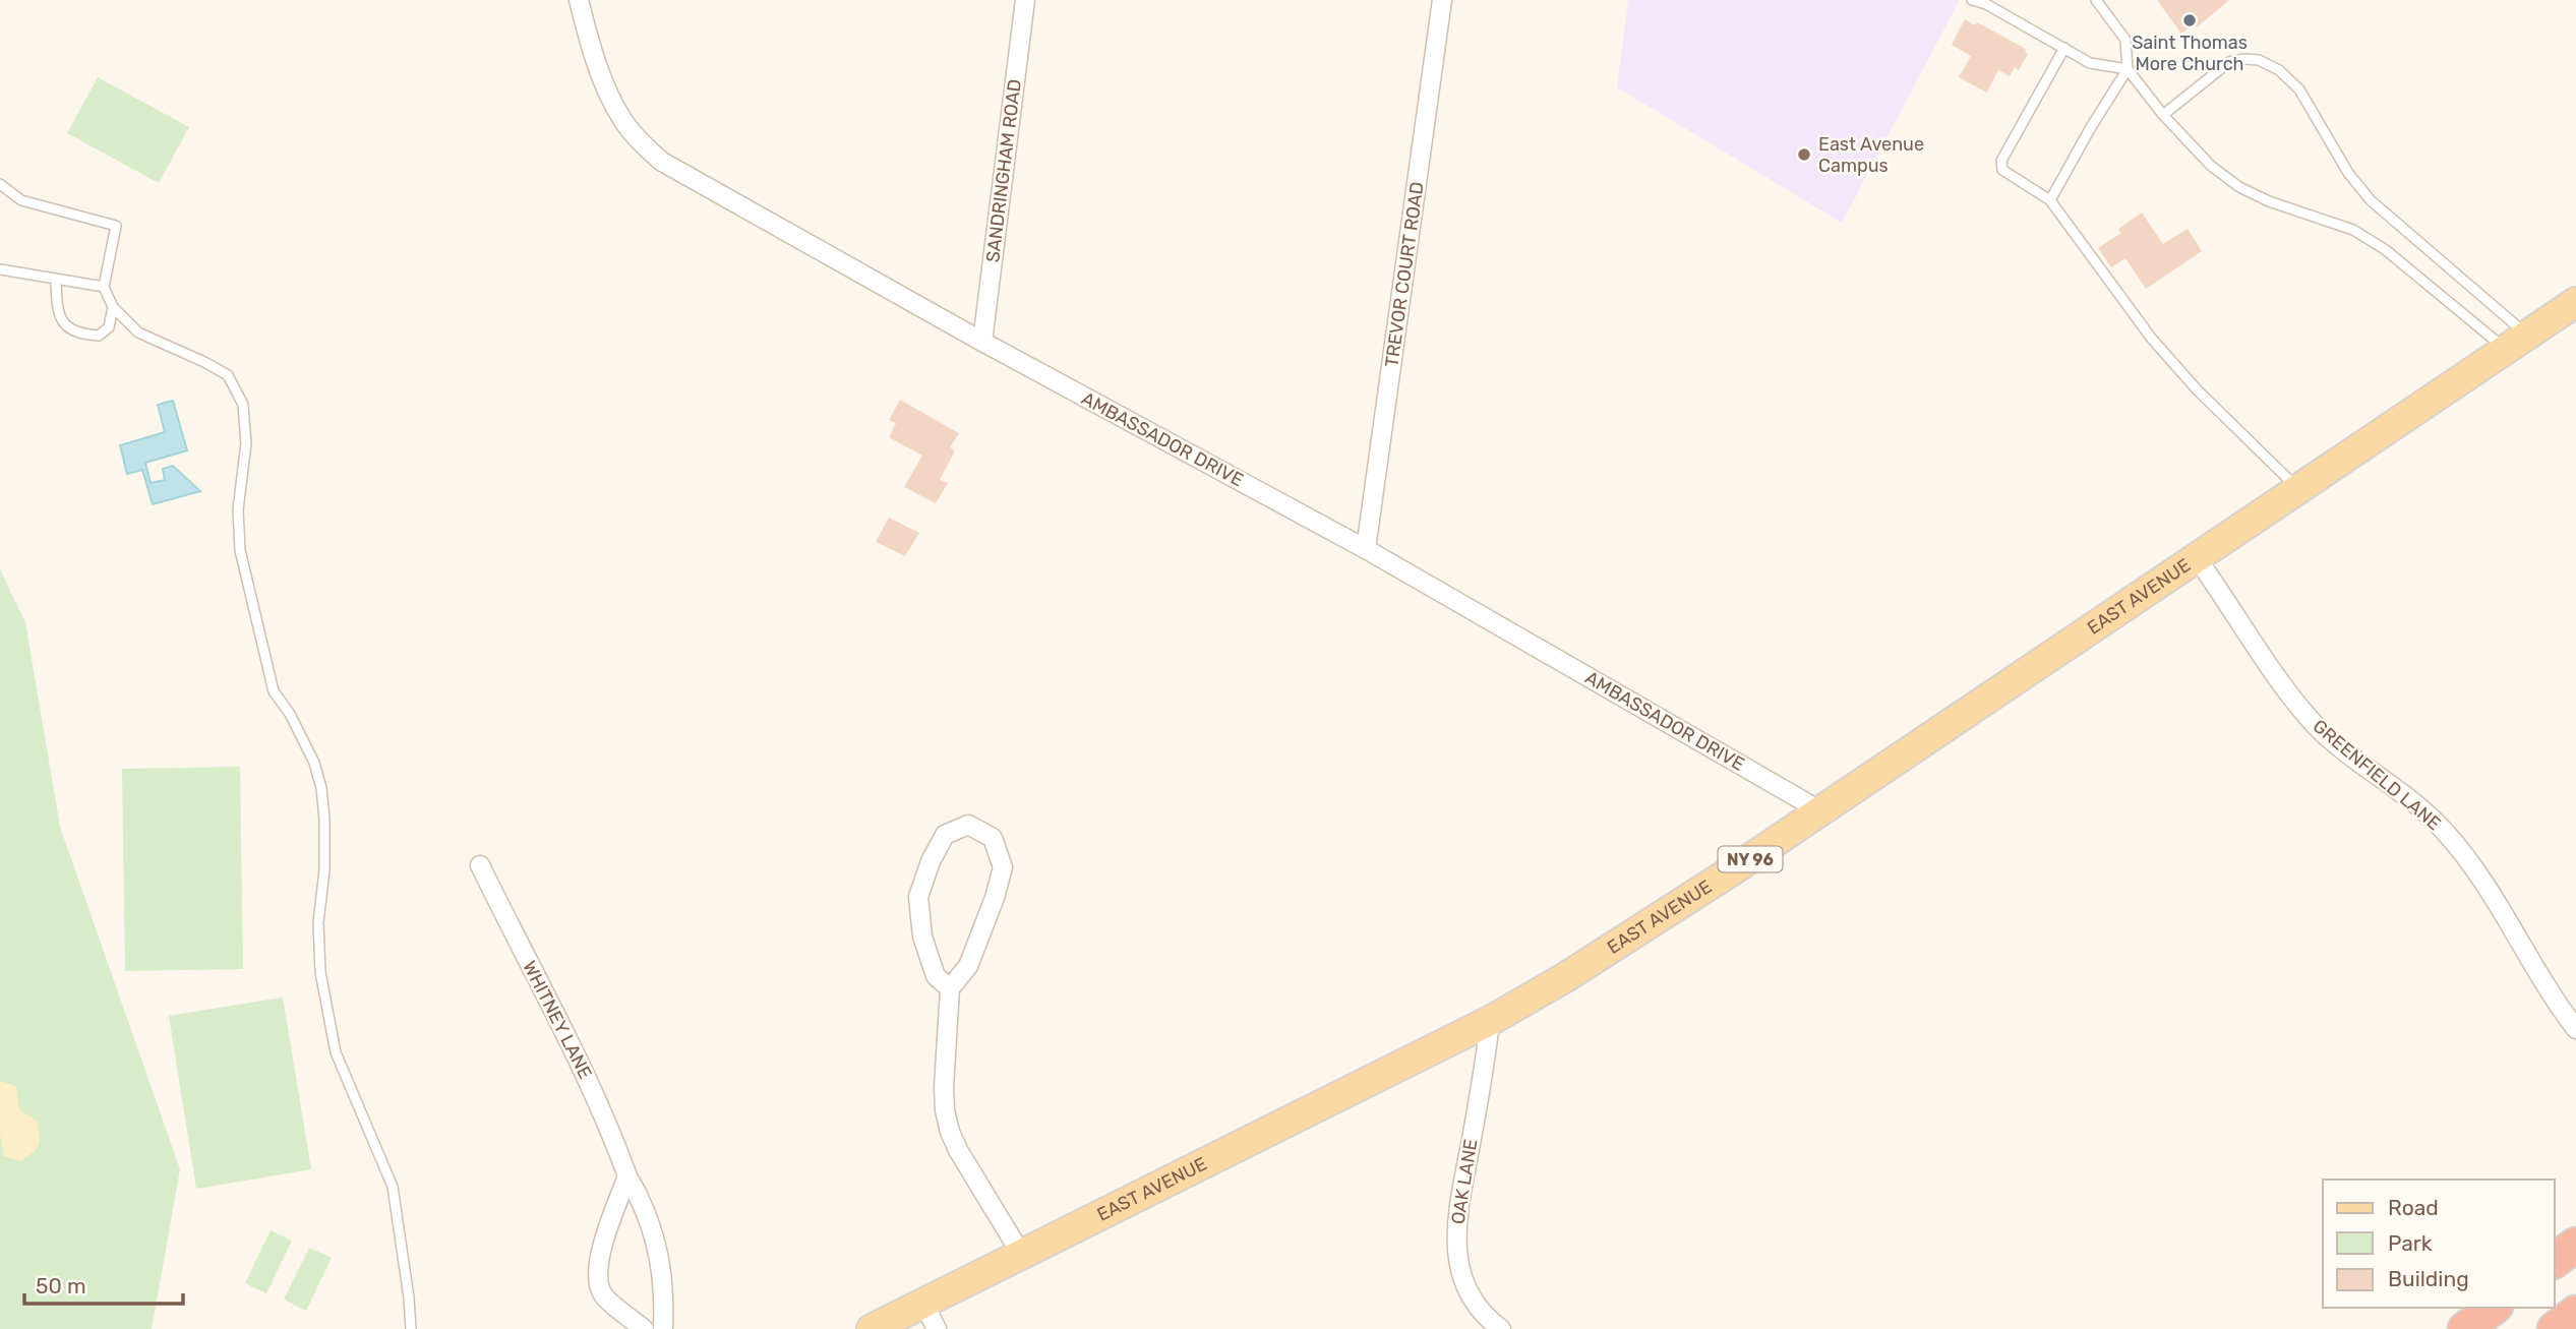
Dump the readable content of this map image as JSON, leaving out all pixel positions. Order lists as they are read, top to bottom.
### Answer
{
  "streets": {
    "main road": ["EAST AVENUE", "NY 96"],
    "street": [
      "SANDRINGHAM ROAD",
      "TREVOR COURT ROAD",
      "AMBASSADOR DRIVE",
      "GREENFIELD LANE",
      "WHITNEY LANE",
      "OAK LANE"
    ]
  },
  "crossings": [
    ["SANDRINGHAM ROAD", "AMBASSADOR DRIVE"],
    ["TREVOR COURT ROAD", "AMBASSADOR DRIVE"],
    ["AMBASSADOR DRIVE", "EAST AVENUE"],
    ["EAST AVENUE", "GREENFIELD LANE"],
    ["EAST AVENUE", "OAK LANE"]
  ],
  "places": ["Saint Thomas More Church", "East Avenue Campus"],
  "legend": ["Road", "Park", "Building"],
  "scale_bar": "50 m"
}
